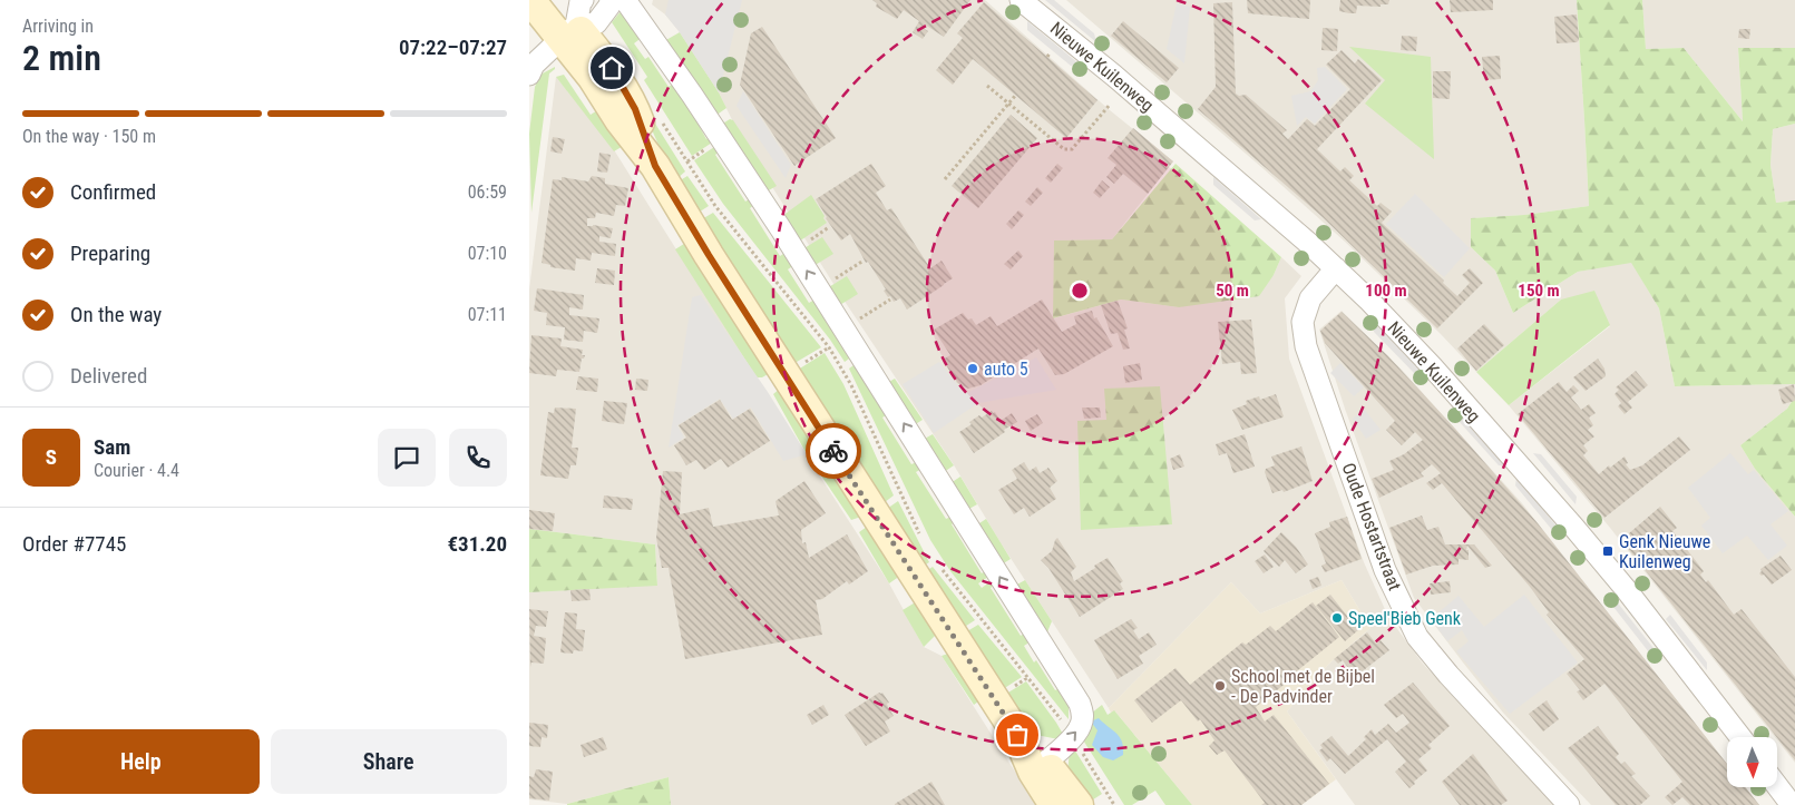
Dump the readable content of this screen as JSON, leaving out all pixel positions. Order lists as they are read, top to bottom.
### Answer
{
  "streets": {
    "street": ["Nieuwe Kuilenweg", "Oude Hostartstraat"]
  },
  "crossings": [
    ["Nieuwe Kuilenweg", "Oude Hostartstraat"]
  ],
  "places": {
    "other": ["auto 5", "Speel'Bieb Genk", "School met de Bijbel - De Padvinder"],
    "transit": ["Genk Nieuwe Kuilenweg"]
  },
  "north": "bottom",
  "page": {
    "heading": ["2 min", "Arriving in", "07:22–07:27"],
    "panel": [
      "Sam",
      "Courier · 4.4",
      "Order #7745",
      "€31.20"
    ],
    "bar": "On the way · 150 m",
    "list": [
      ["Confirmed", "06:59"],
      ["Preparing", "07:10"],
      ["On the way", "07:11"],
      "Delivered"
    ],
    "round": "S",
    "buttons": ["Help", "Share"]
  },
  "rings": ["50 m", "100 m", "150 m"]
}
